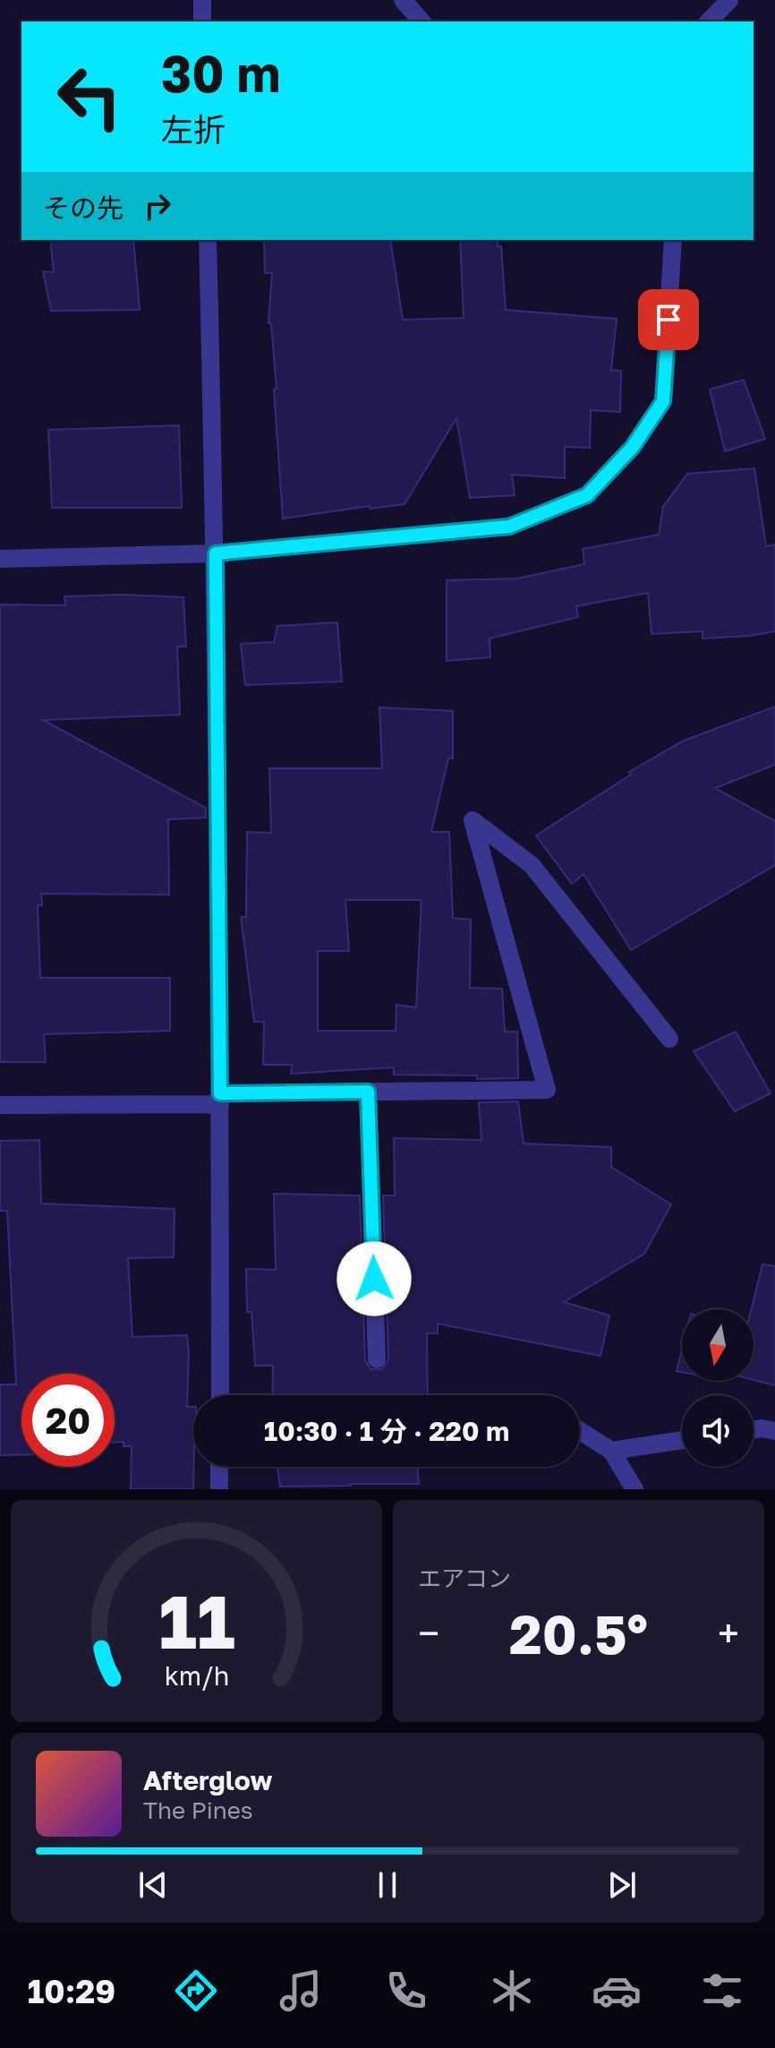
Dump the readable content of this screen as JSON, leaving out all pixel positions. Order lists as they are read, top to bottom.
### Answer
{
  "north": "bottom",
  "page": {
    "turn": ["30 m", "左折"],
    "then": "その先",
    "limit": "20",
    "trip": "10:30 · 1 分 · 220 m",
    "tile": "エアコン",
    "heat": ["−", "20.5°", "+"],
    "song": ["Afterglow", "The Pines"],
    "tabs": "10:29",
    "gauge": ["11", "km/h"]
  }
}
